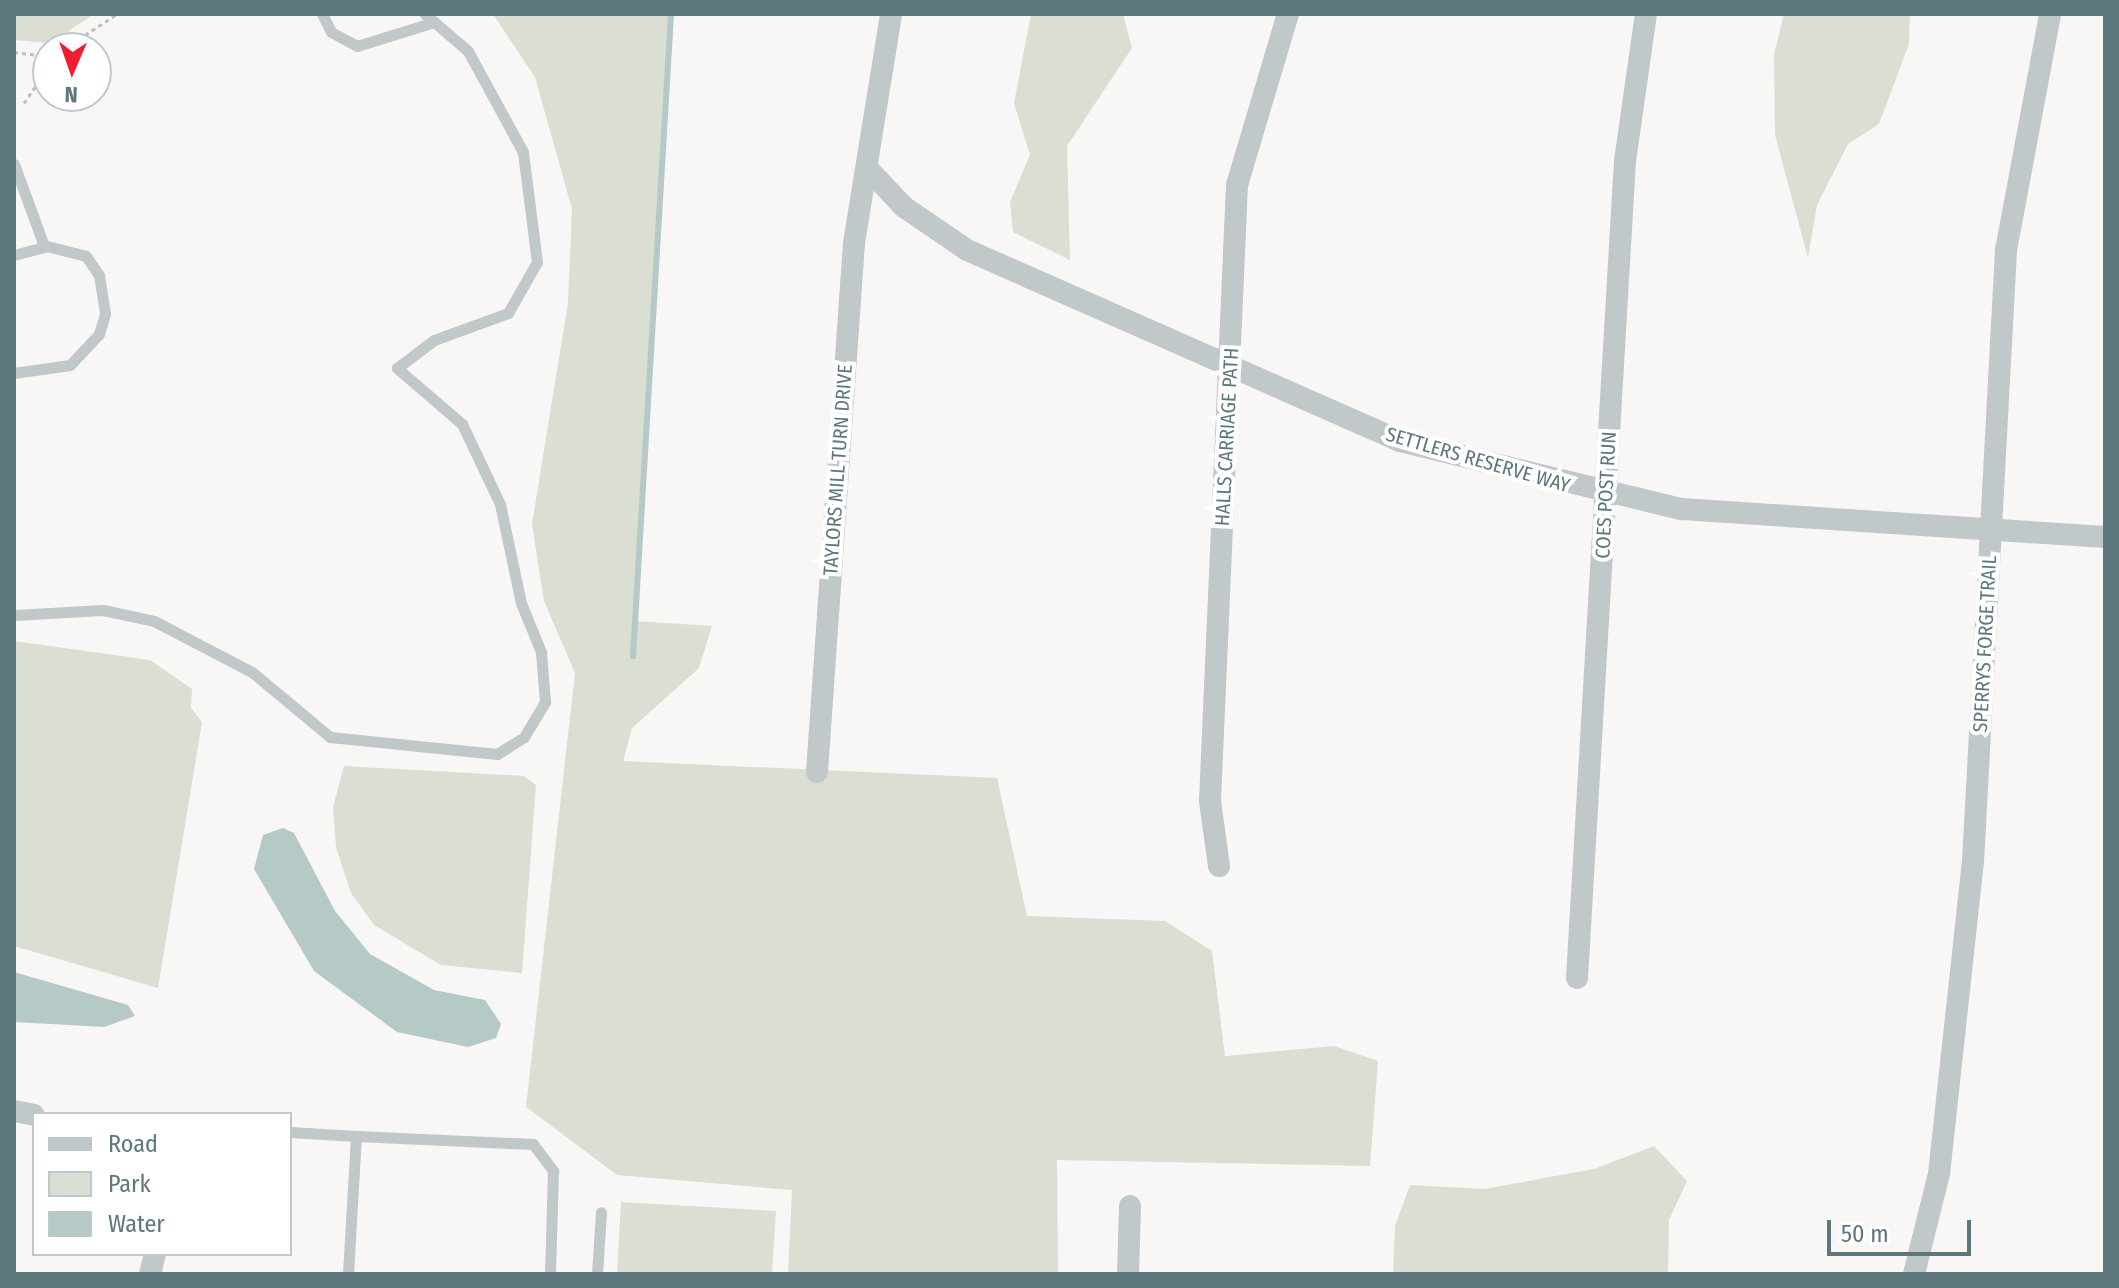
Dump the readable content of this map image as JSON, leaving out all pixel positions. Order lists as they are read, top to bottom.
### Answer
{
  "streets": {
    "street": [
      "HALLS CARRIAGE PATH",
      "SETTLERS RESERVE WAY",
      "TAYLORS MILL TURN DRIVE",
      "COES POST RUN",
      "SPERRYS FORGE TRAIL"
    ]
  },
  "crossings": [
    ["HALLS CARRIAGE PATH", "SETTLERS RESERVE WAY"],
    ["SETTLERS RESERVE WAY", "TAYLORS MILL TURN DRIVE"],
    ["SETTLERS RESERVE WAY", "COES POST RUN"],
    ["SETTLERS RESERVE WAY", "SPERRYS FORGE TRAIL"]
  ],
  "legend": ["Road", "Park", "Water"],
  "scale_bar": "50 m",
  "north": "bottom"
}
